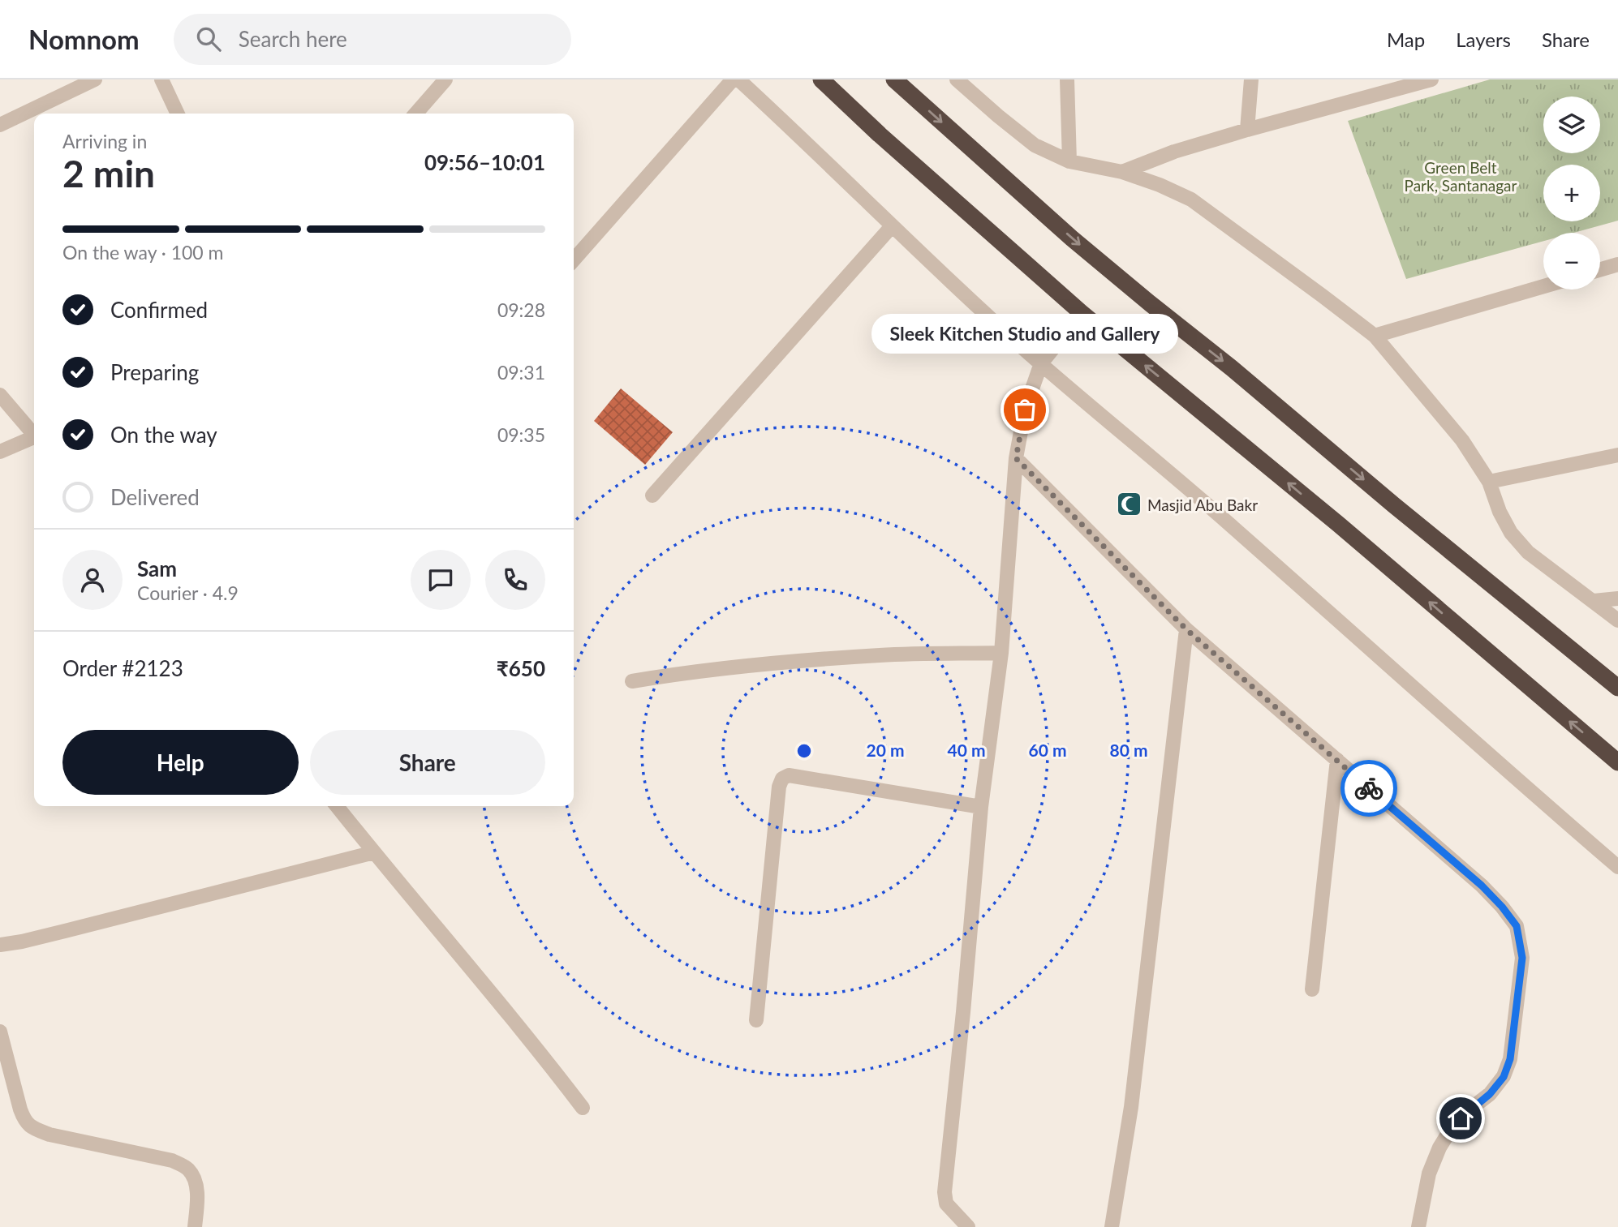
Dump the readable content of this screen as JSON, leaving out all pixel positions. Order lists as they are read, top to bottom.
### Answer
{
  "parks": ["Green Belt Park, Santanagar"],
  "places": {
    "other": ["Sleek Kitchen Studio and Gallery"],
    "mosque": ["Masjid Abu Bakr"]
  },
  "page": {
    "header": "Nomnom",
    "search": "Search here",
    "nav": ["Map", "Layers", "Share"],
    "map_buttons": ["+", "−"],
    "heading": ["2 min", "Arriving in", "09:56–10:01"],
    "panel": [
      "Sam",
      "Courier · 4.9",
      "Order #2123",
      "₹650"
    ],
    "bar": "On the way · 100 m",
    "list": [
      ["Confirmed", "09:28"],
      ["Preparing", "09:31"],
      ["On the way", "09:35"],
      "Delivered"
    ],
    "bubble": "Sleek Kitchen Studio and Gallery",
    "buttons": ["Help", "Share"]
  },
  "rings": [
    "20 m",
    "40 m",
    "60 m",
    "80 m"
  ]
}
